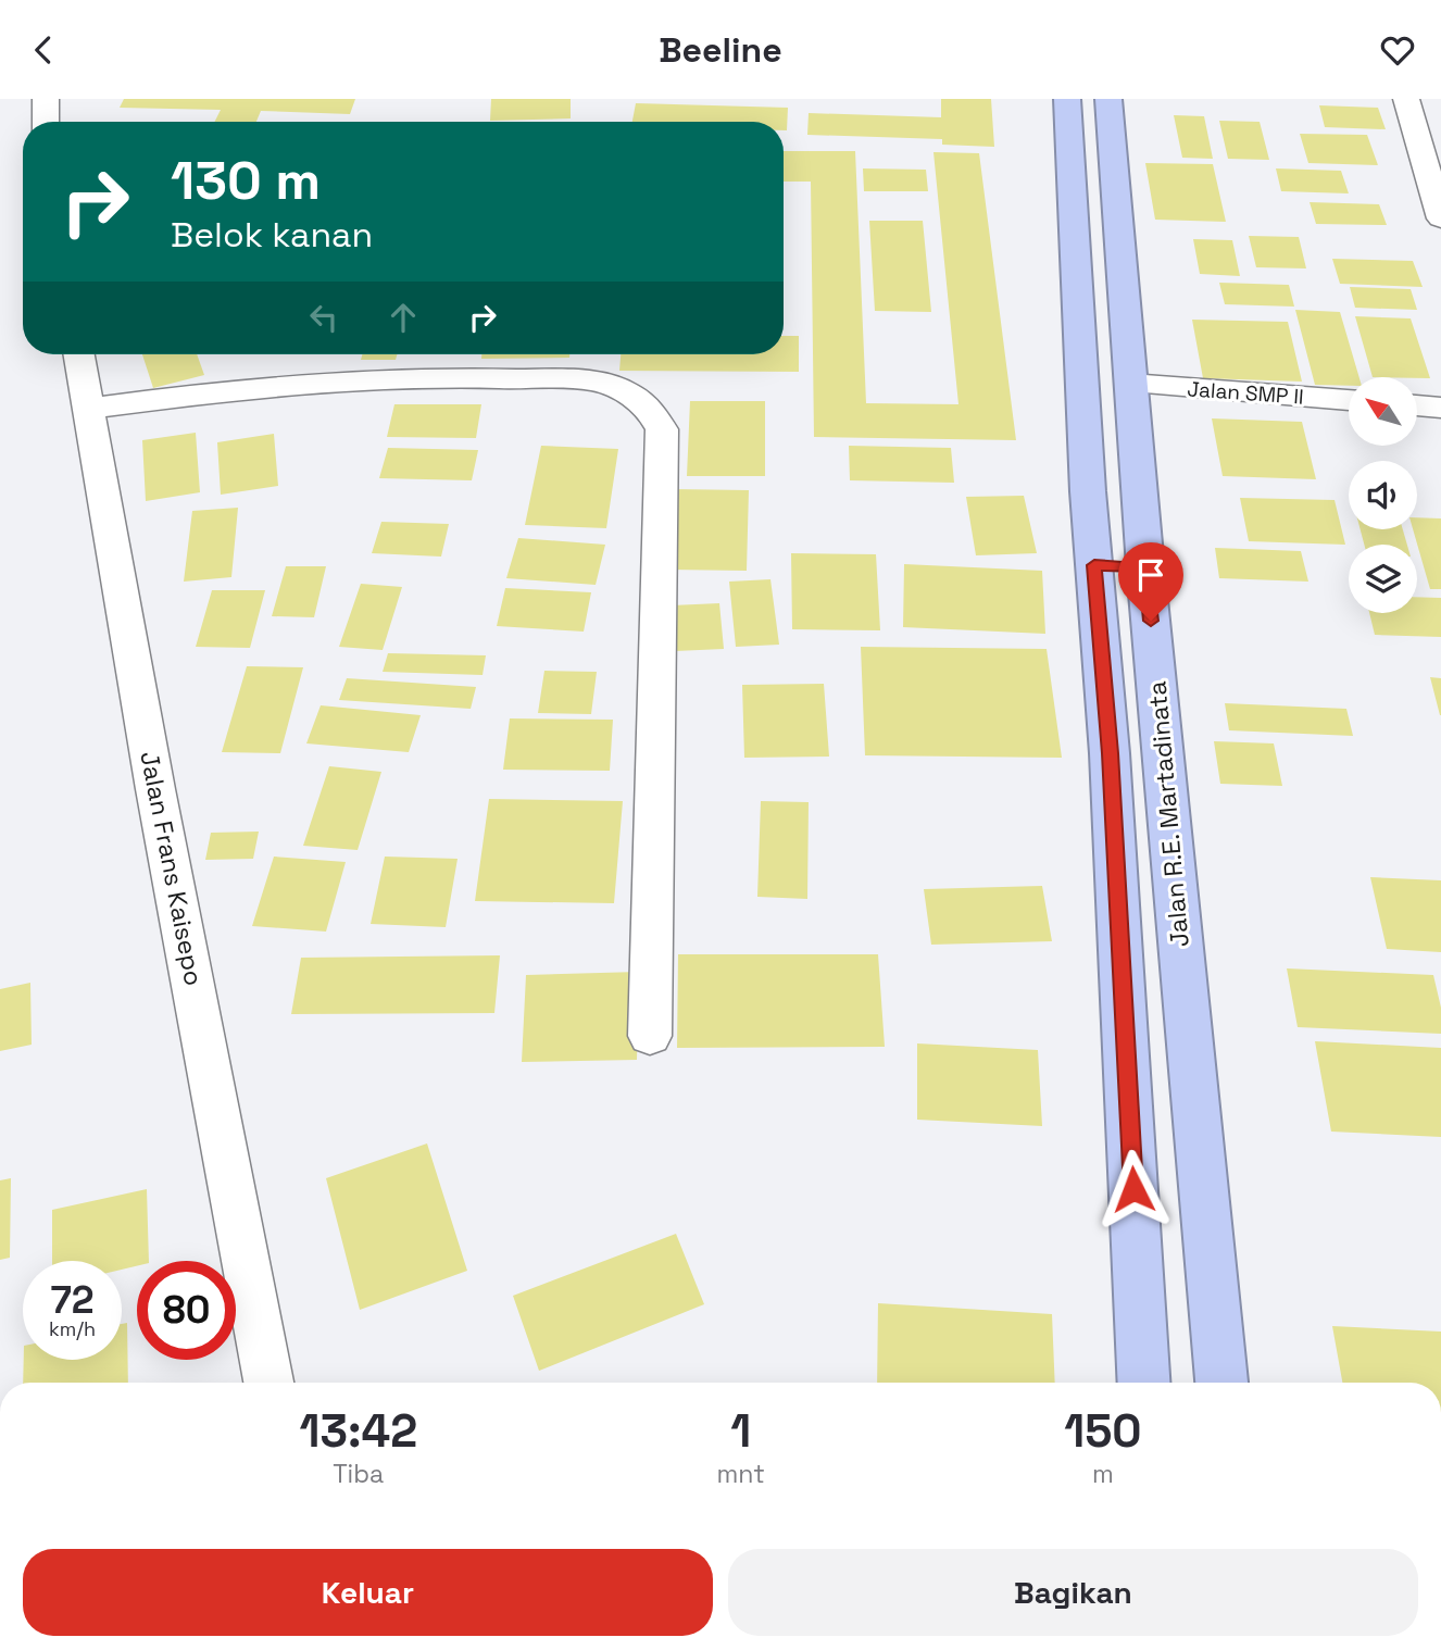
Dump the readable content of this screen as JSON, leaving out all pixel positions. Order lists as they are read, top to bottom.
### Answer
{
  "streets": {
    "highway": ["Jalan R.E. Martadinata"],
    "street": ["Jalan SMP II", "Jalan Frans Kaisepo"]
  },
  "crossings": [
    ["Jalan SMP II", "Jalan R.E. Martadinata"]
  ],
  "north": "top left",
  "page": {
    "header": "Beeline",
    "turn": ["130 m", "Belok kanan"],
    "speed": "72 km/h",
    "limit": "80",
    "eta": [
      "13:42",
      "Tiba",
      "1",
      "mnt",
      "150",
      "m"
    ],
    "buttons": ["Keluar", "Bagikan"]
  }
}
